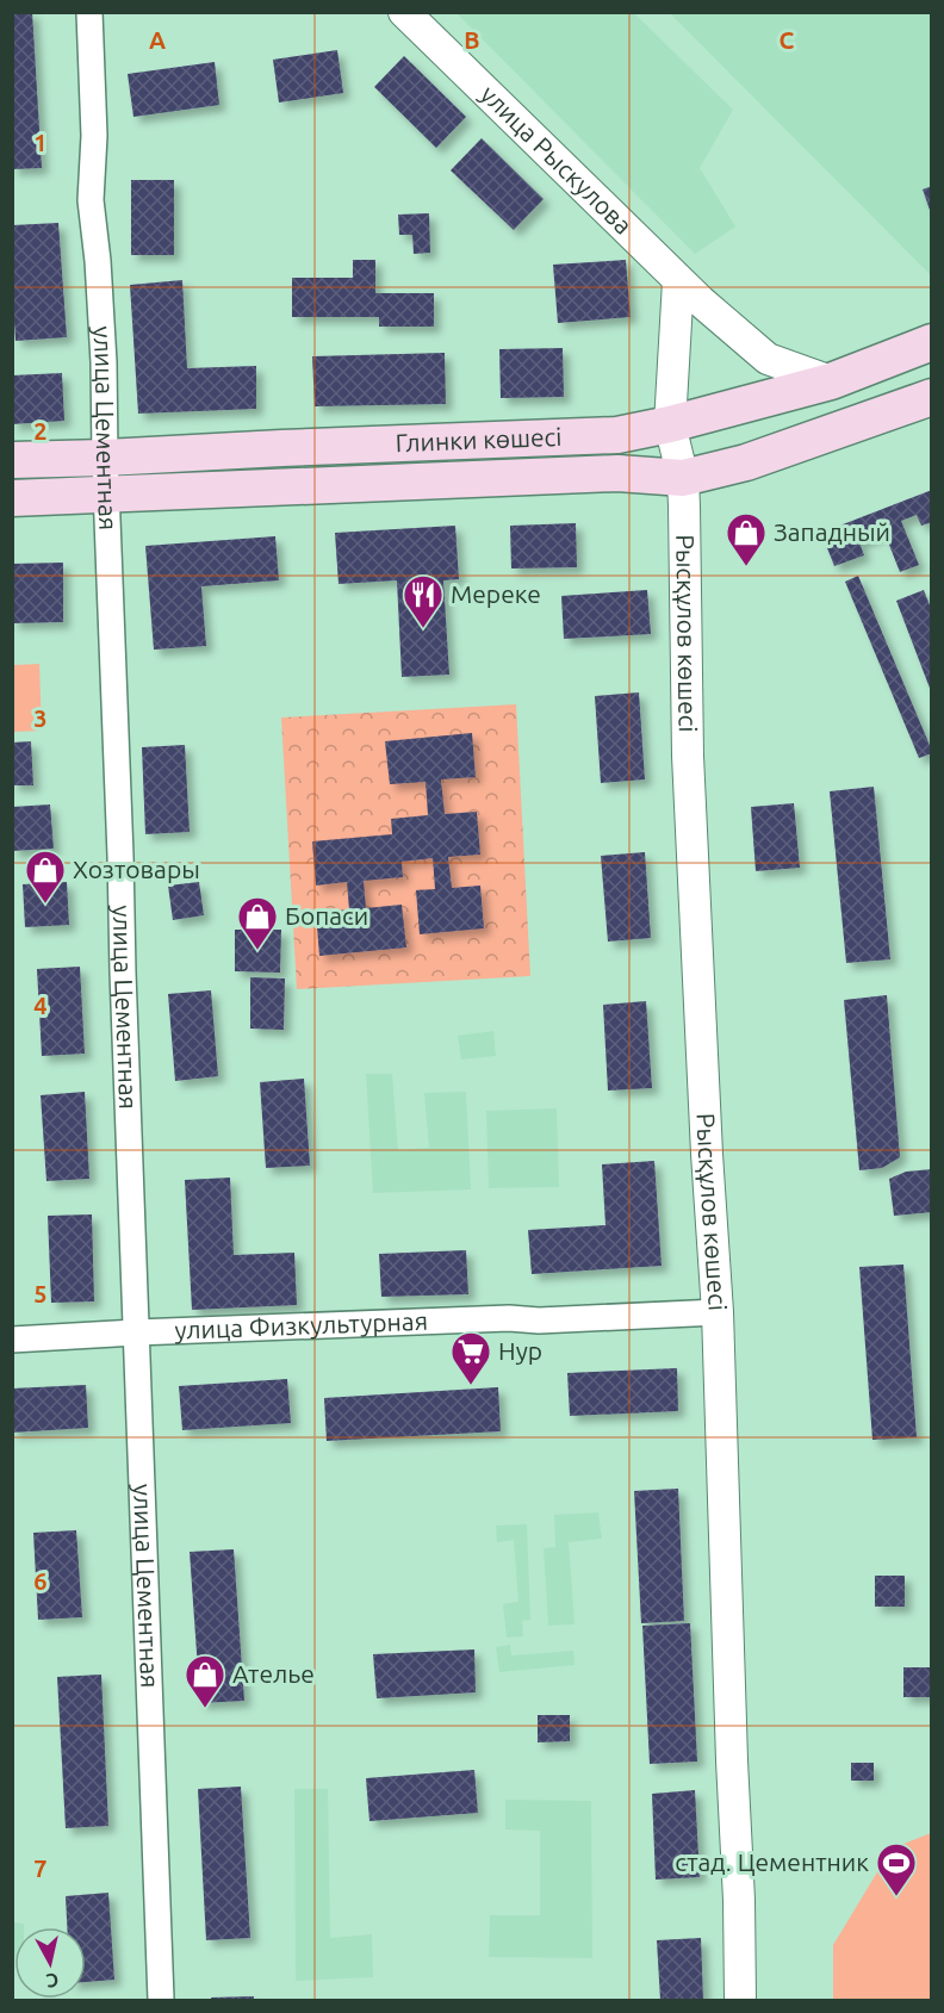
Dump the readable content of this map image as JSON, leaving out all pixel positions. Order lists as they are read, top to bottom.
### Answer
{
  "streets": {
    "main road": ["Глинки көшесі"],
    "street": [
      "улица Рыскулова",
      "улица Цементная",
      "Рысқұлов көшесі",
      "улица Физкультурная"
    ]
  },
  "crossings": [
    ["улица Рыскулова", "Глинки көшесі"],
    ["улица Цементная", "Глинки көшесі"],
    ["улица Цементная", "улица Физкультурная"],
    ["Глинки көшесі", "Рысқұлов көшесі"],
    ["Рысқұлов көшесі", "улица Физкультурная"]
  ],
  "places": {
    "shop": [
      "Западный",
      "Хозтовары",
      "Бопаси",
      "Ателье"
    ],
    "restaurant": ["Мереке"],
    "supermarket": ["Нур"],
    "sports": ["стад. Цементник"]
  },
  "north": "bottom",
  "grid": {
    "columns": ["A", "B", "C"],
    "rows": [
      "1",
      "2",
      "3",
      "4",
      "5",
      "6",
      "7"
    ]
  }
}
